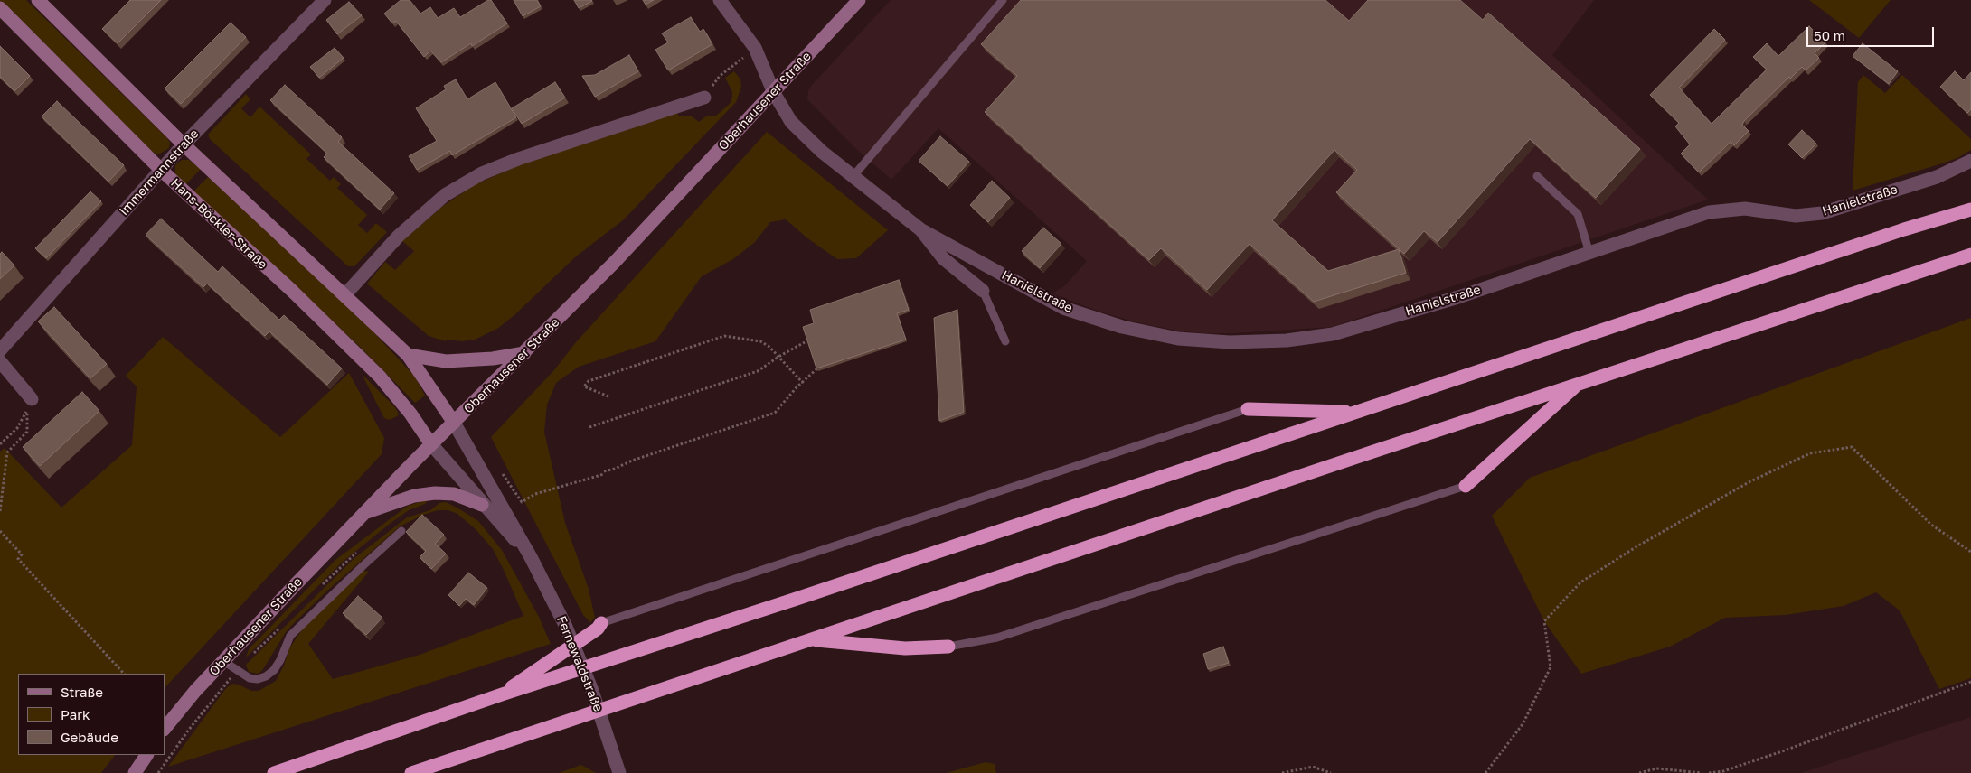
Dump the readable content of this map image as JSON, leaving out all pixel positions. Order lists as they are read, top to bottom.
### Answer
{
  "streets": {
    "main road": ["Oberhausener Straße", "Hans-Böckler-Straße", "Fernewaldstraße"],
    "street": ["Immermannstraße", "Hanielstraße"]
  },
  "crossings": [
    ["Oberhausener Straße", "Hanielstraße"],
    ["Oberhausener Straße", "Hans-Böckler-Straße"],
    ["Oberhausener Straße", "Fernewaldstraße"],
    ["Immermannstraße", "Hans-Böckler-Straße"],
    ["Hans-Böckler-Straße", "Fernewaldstraße"]
  ],
  "legend": ["Straße", "Park", "Gebäude"],
  "scale_bar": "50 m"
}
